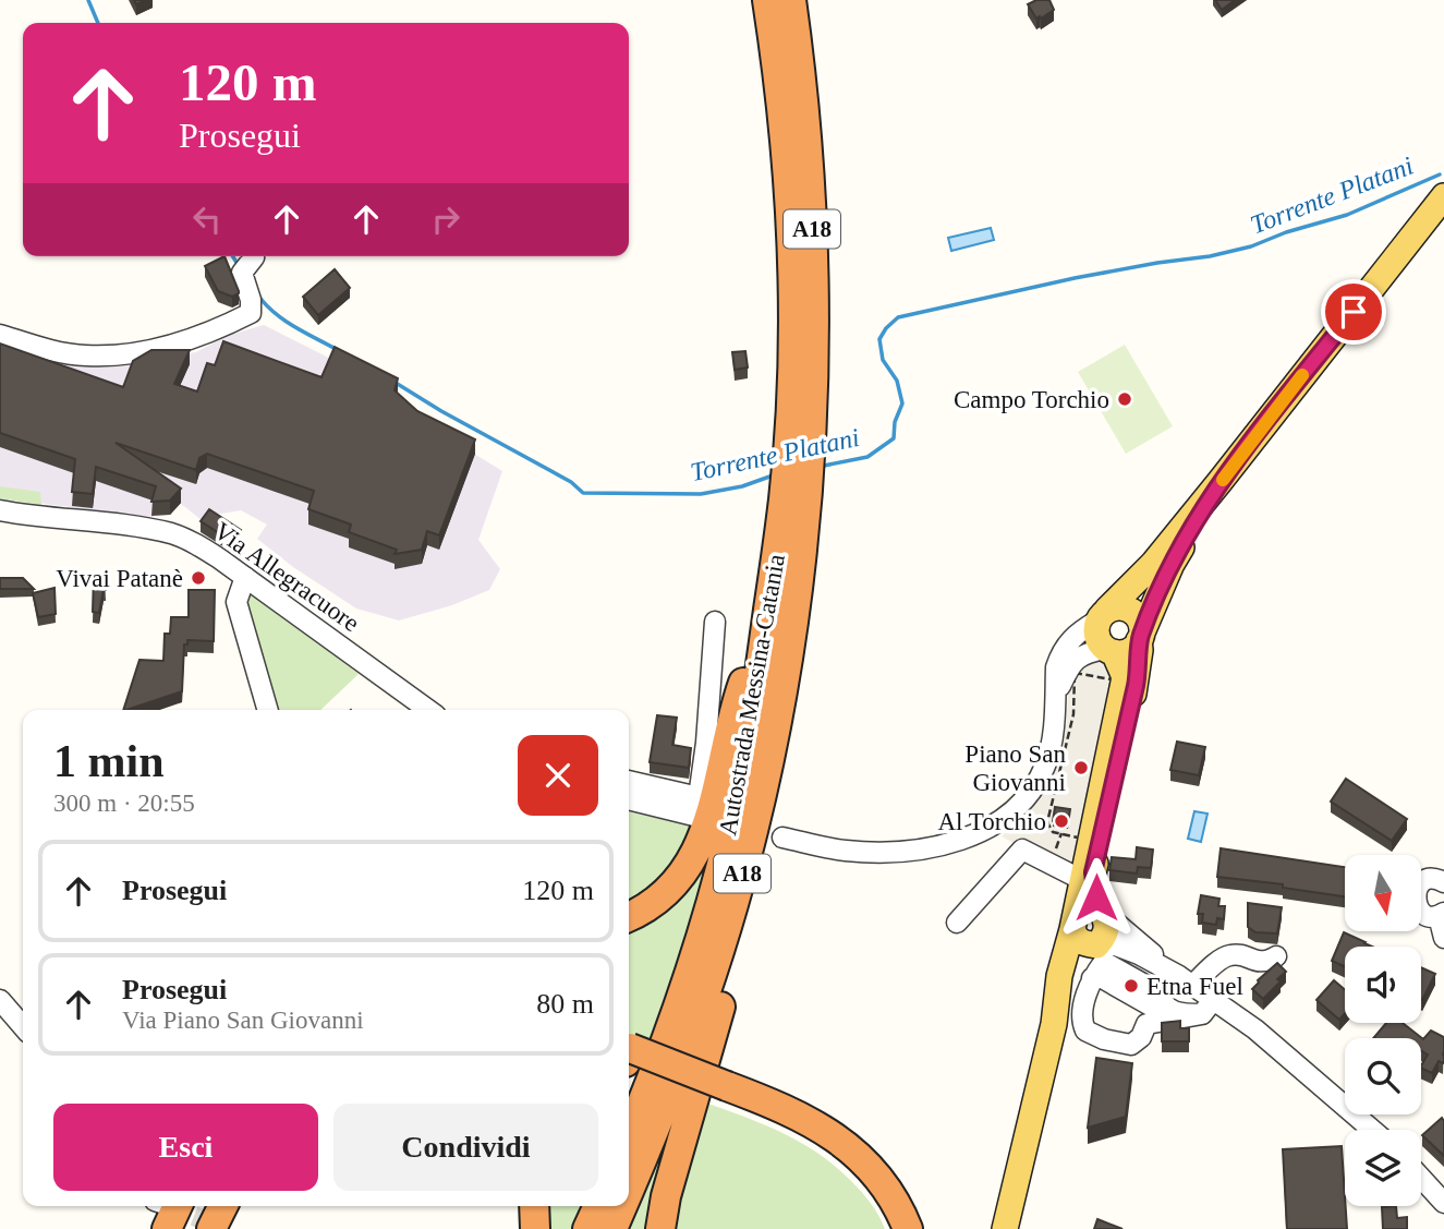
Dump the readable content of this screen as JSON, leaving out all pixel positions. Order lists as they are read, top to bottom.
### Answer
{
  "streets": {
    "highway": ["A18", "Autostrada Messina-Catania"],
    "street": ["Via Allegracuore"]
  },
  "crossings": [
    ["A18", "Autostrada Messina-Catania"]
  ],
  "water": ["Torrente Platani"],
  "places": [
    "Campo Torchio",
    "Vivai Patanè",
    "Piano San Giovanni",
    "Al Torchio",
    "Etna Fuel"
  ],
  "north": "bottom",
  "page": {
    "turn": ["120 m", "Prosegui"],
    "heading": ["1 min", "300 m · 20:55"],
    "list": [
      {
        "name": "Prosegui",
        "value": "120 m"
      },
      {
        "name": "Prosegui",
        "note": "Via Piano San Giovanni",
        "value": "80 m"
      }
    ],
    "buttons": ["Esci", "Condividi"]
  }
}
